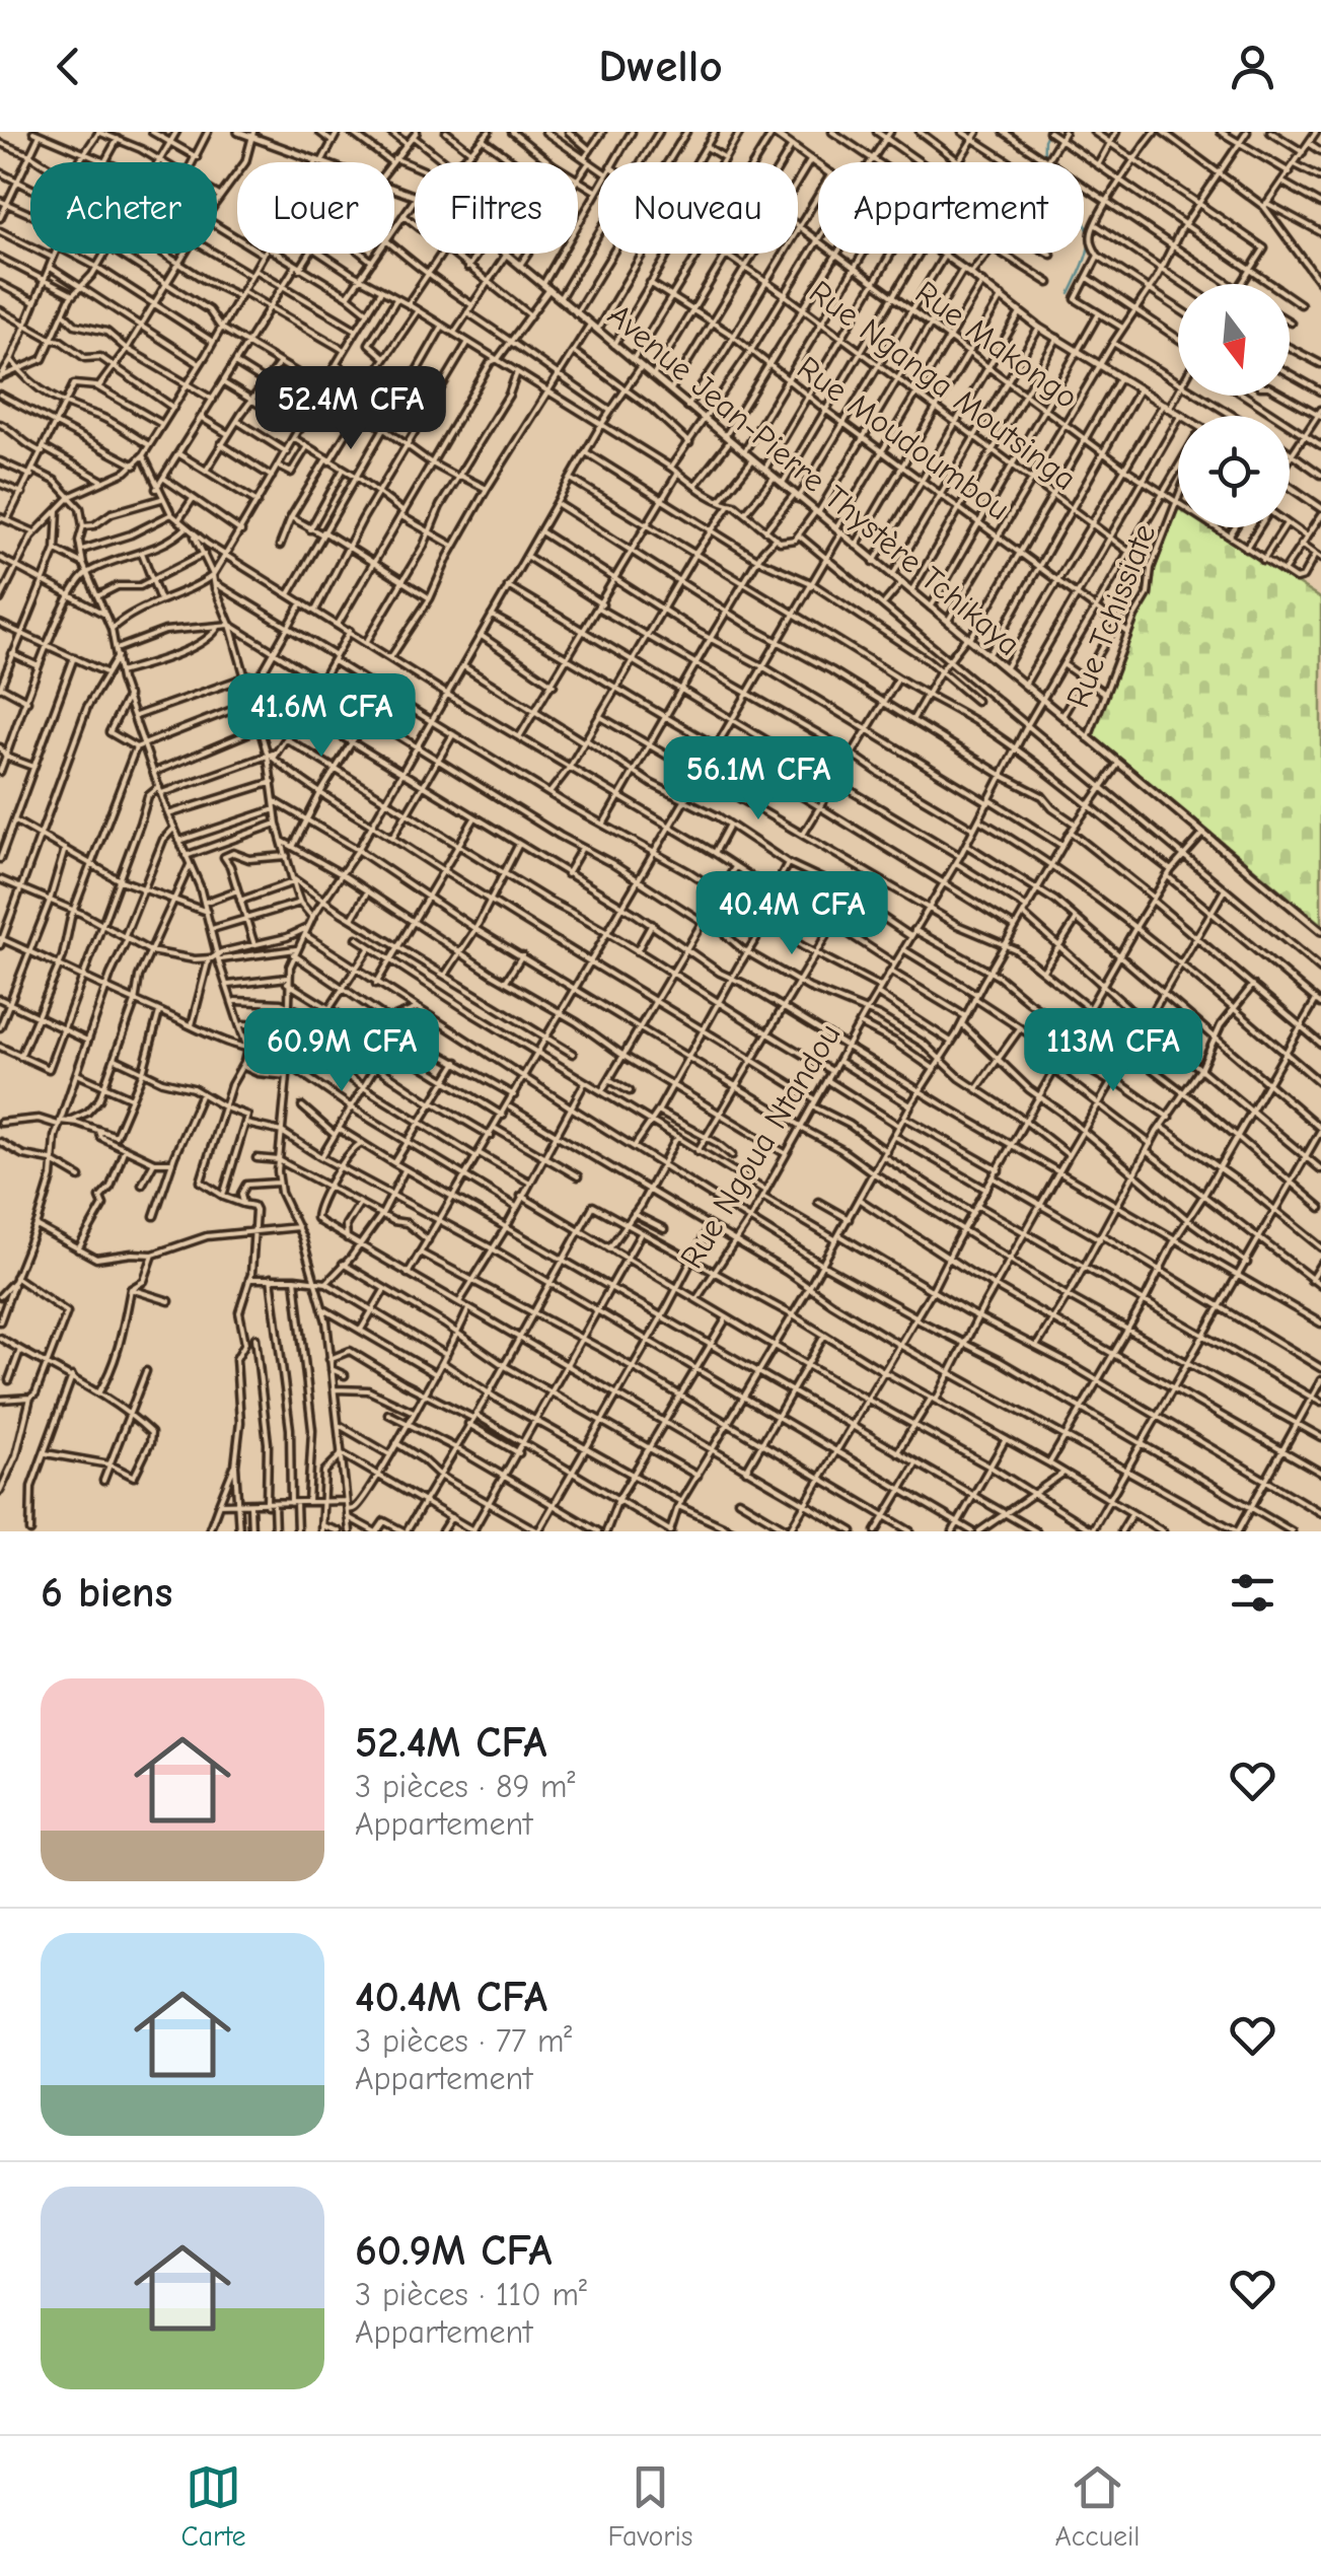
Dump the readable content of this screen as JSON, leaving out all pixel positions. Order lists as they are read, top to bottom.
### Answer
{
  "streets": {
    "street": [
      "Rue Makongo",
      "Rue Nganga Moutsinga",
      "Rue Moudoumbou",
      "Avenue Jean-Pierre Thystère Tchikaya",
      "Rue Tchissiate",
      "Rue Ngoua Ntandou"
    ]
  },
  "crossings": [
    ["Rue Makongo", "Rue Tchissiate"],
    ["Rue Makongo", "Rue Ngoua Ntandou"],
    ["Rue Nganga Moutsinga", "Rue Tchissiate"],
    ["Rue Nganga Moutsinga", "Rue Ngoua Ntandou"],
    ["Rue Moudoumbou", "Rue Tchissiate"],
    ["Rue Moudoumbou", "Rue Ngoua Ntandou"],
    ["Avenue Jean-Pierre Thystère Tchikaya", "Rue Tchissiate"],
    ["Avenue Jean-Pierre Thystère Tchikaya", "Rue Ngoua Ntandou"]
  ],
  "north": "bottom",
  "page": {
    "header": "Dwello",
    "chip": [
      "Acheter",
      "Louer",
      "Filtres",
      "Nouveau",
      "Appartement"
    ],
    "price": [
      "52.4M CFA",
      "41.6M CFA",
      "56.1M CFA",
      "40.4M CFA",
      "60.9M CFA",
      "113M CFA"
    ],
    "heading": "6 biens",
    "list": [
      {
        "name": "52.4M CFA",
        "note": "3 pièces · 89 m² · Appartement"
      },
      {
        "name": "40.4M CFA",
        "note": "3 pièces · 77 m² · Appartement"
      },
      {
        "name": "60.9M CFA",
        "note": "3 pièces · 110 m² · Appartement"
      }
    ],
    "tabs": ["Carte", "Favoris", "Accueil"]
  }
}
